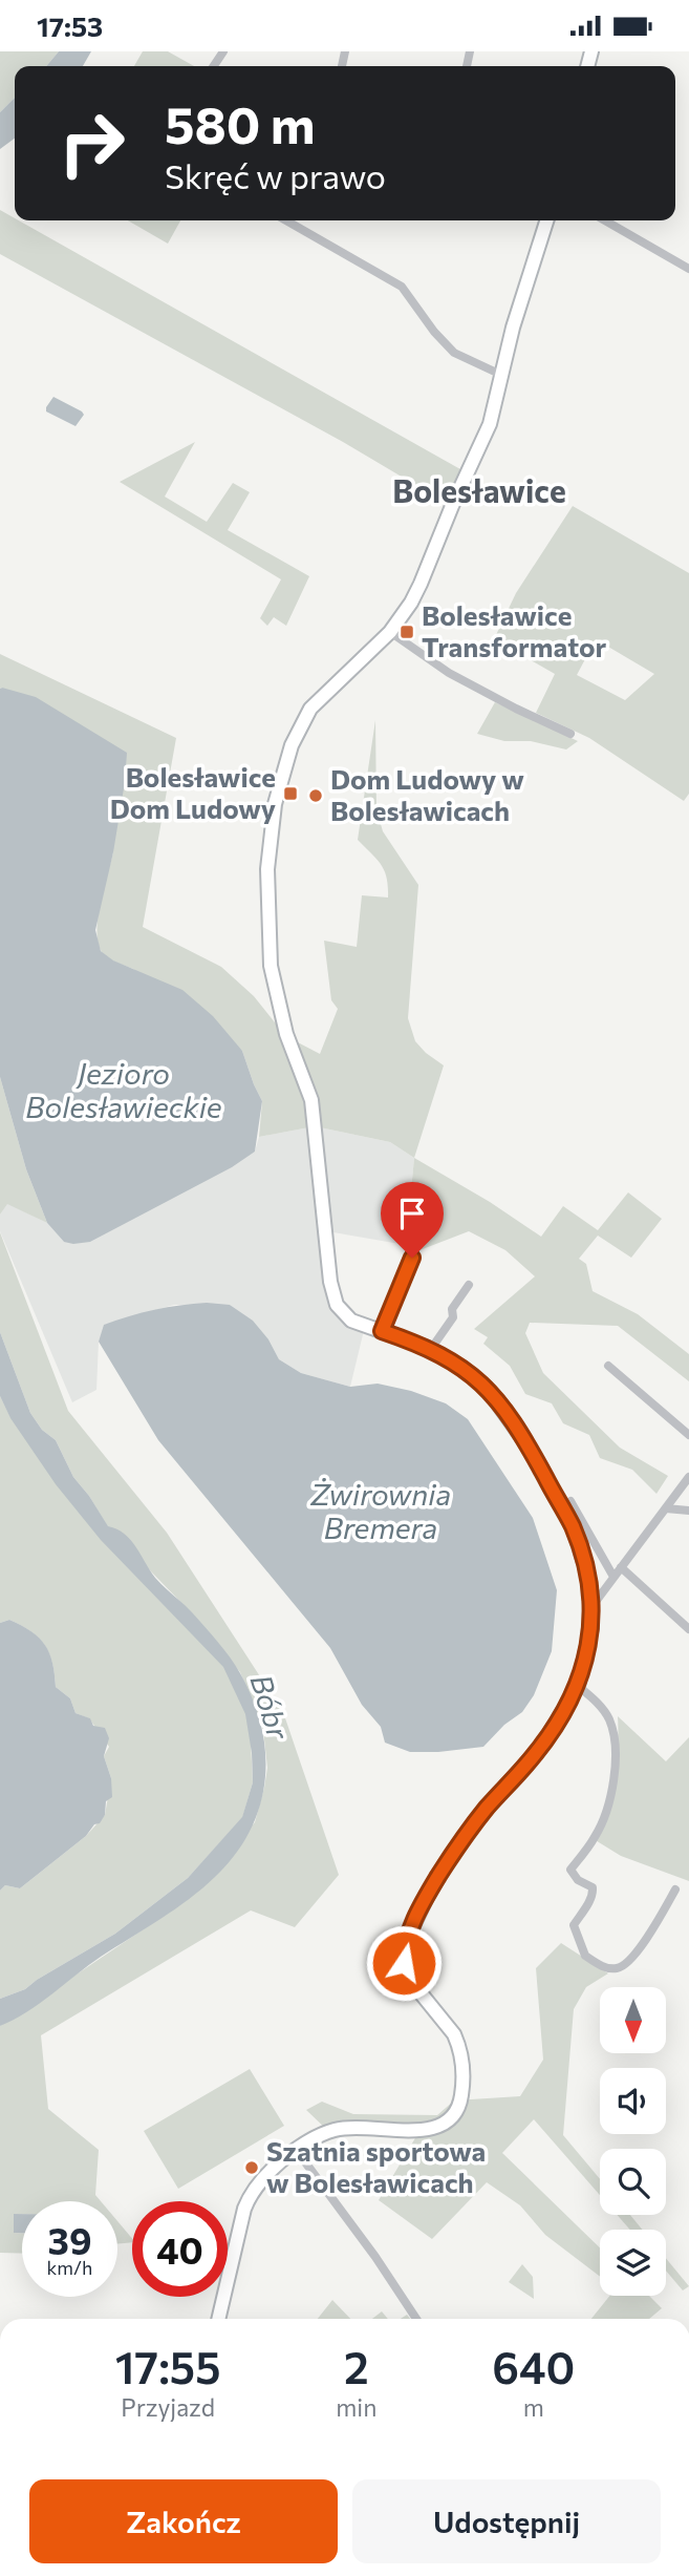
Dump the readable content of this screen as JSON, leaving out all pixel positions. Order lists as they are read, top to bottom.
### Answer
{
  "districts": ["Bolesławice"],
  "water": ["Jezioro Bolesławieckie", "Żwirownia Bremera", "Bóbr"],
  "places": {
    "transit": ["Bolesławice Transformator", "Bolesławice Dom Ludowy"],
    "other": ["Dom Ludowy w Bolesławicach", "Szatnia sportowa w Bolesławicach"]
  },
  "north": "bottom",
  "page": {
    "status": "17:53",
    "turn": ["580 m", "Skręć w prawo"],
    "speed": "39 km/h",
    "limit": "40",
    "eta": [
      "17:55",
      "Przyjazd",
      "2",
      "min",
      "640",
      "m"
    ],
    "buttons": ["Zakończ", "Udostępnij"]
  }
}
